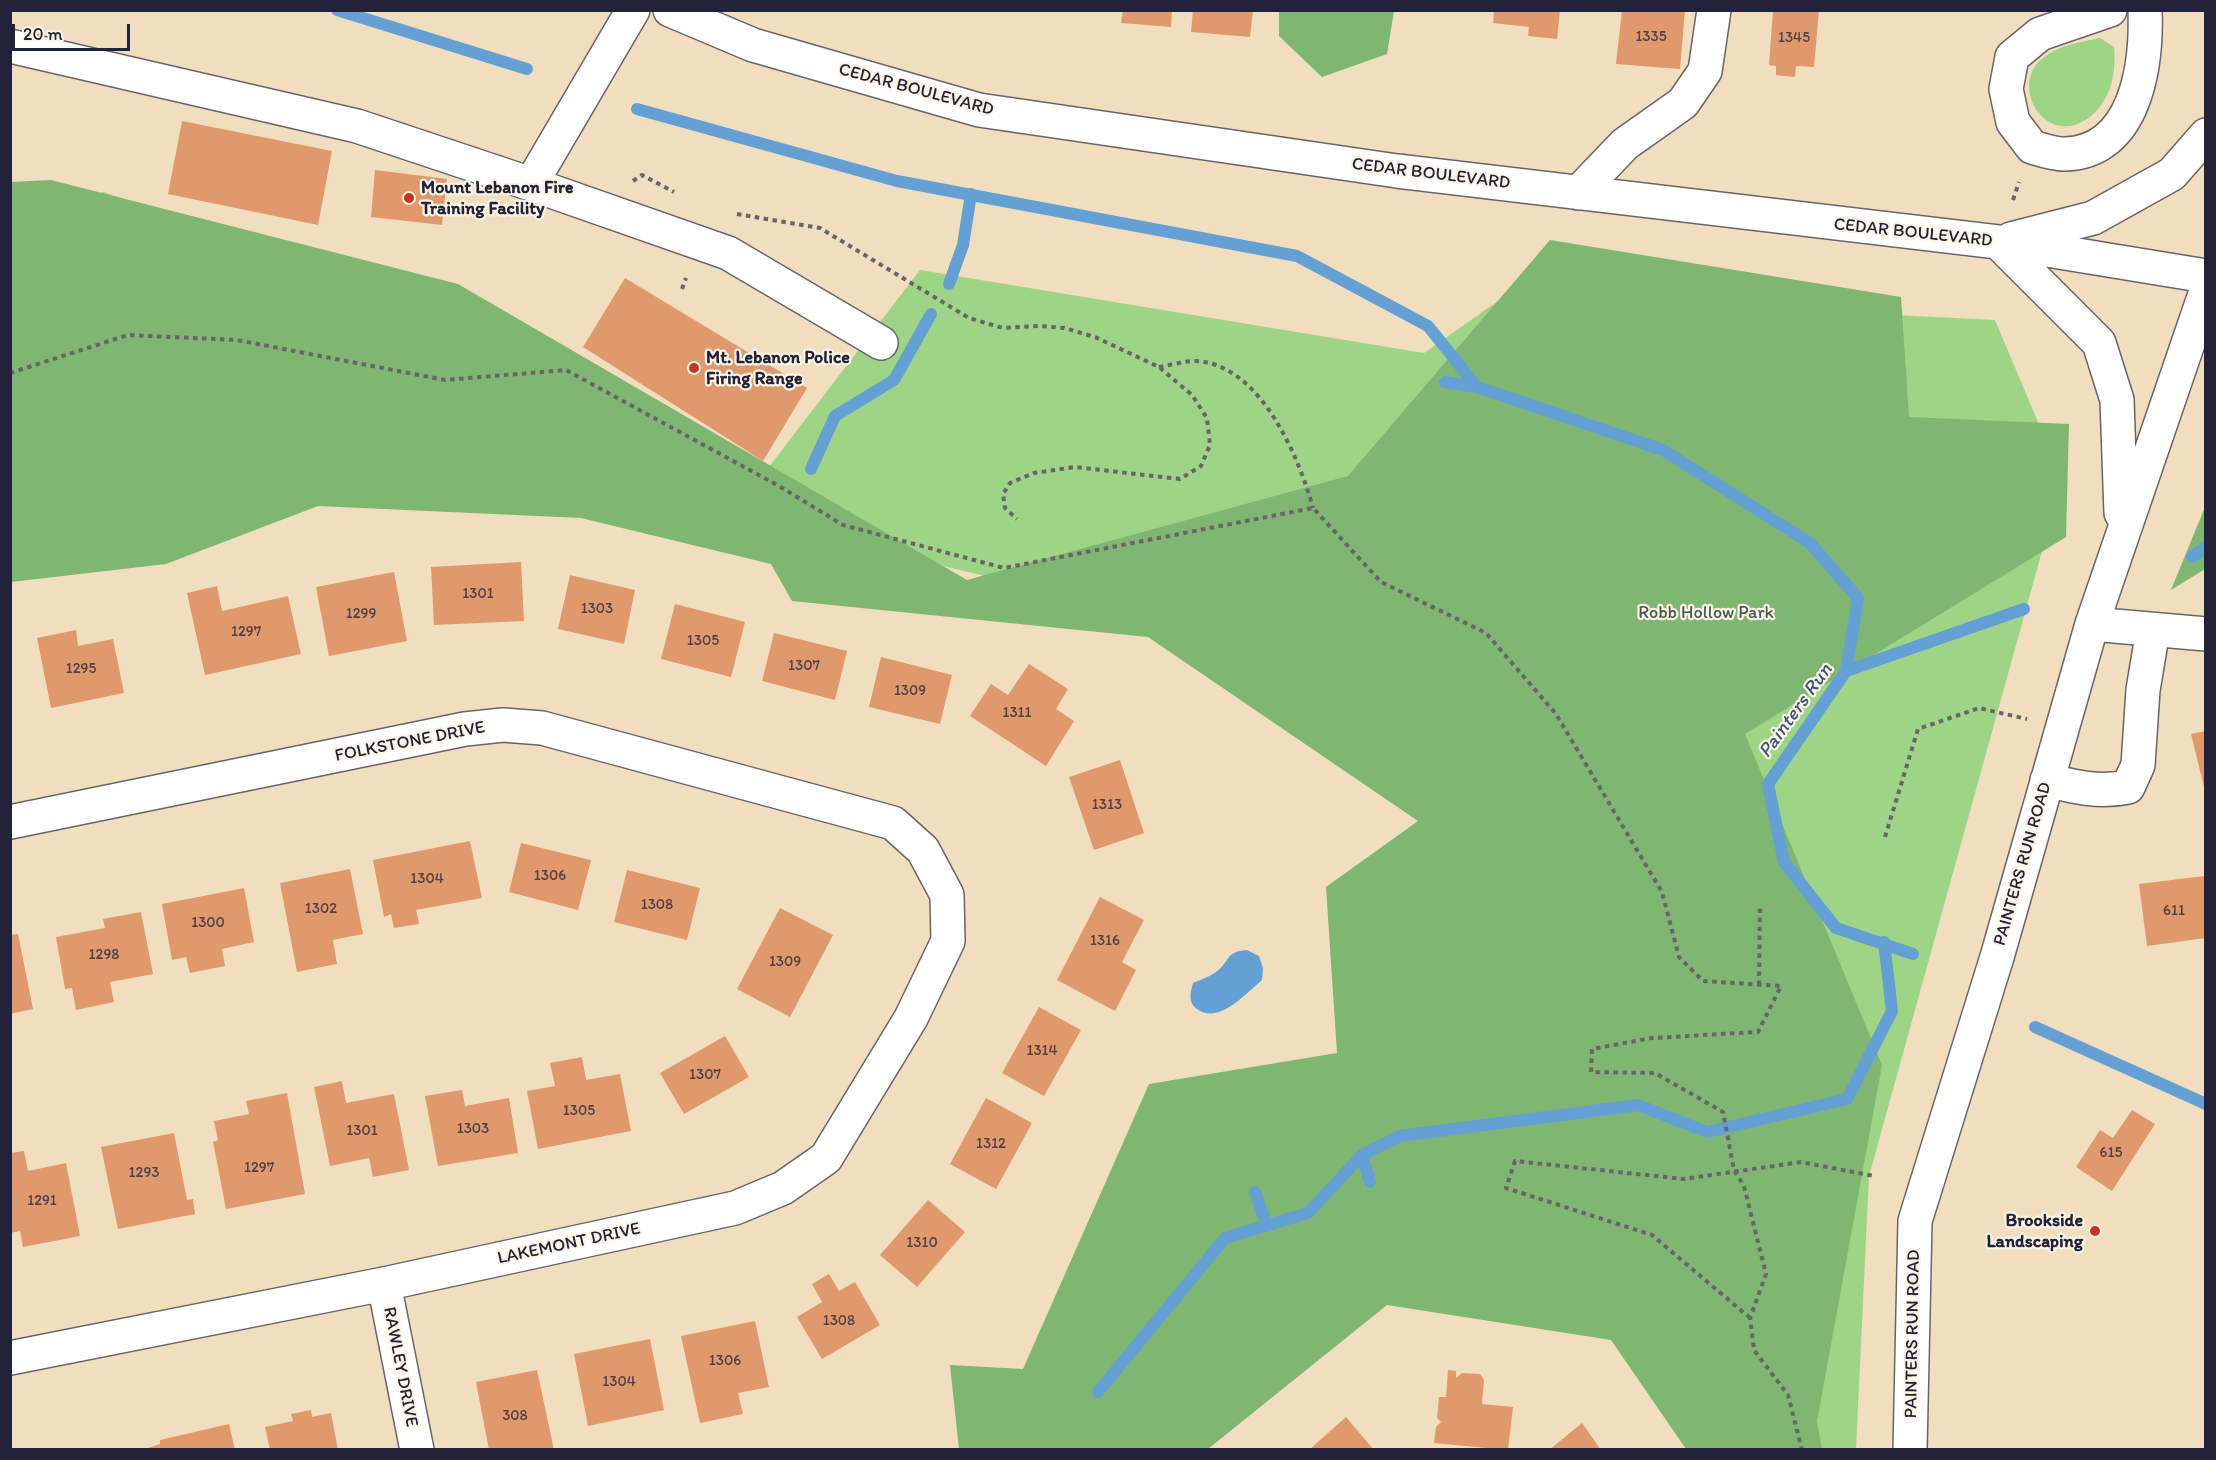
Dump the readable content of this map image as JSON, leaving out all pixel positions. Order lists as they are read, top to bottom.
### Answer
{
  "streets": {
    "street": [
      "CEDAR BOULEVARD",
      "FOLKSTONE DRIVE",
      "PAINTERS RUN ROAD",
      "LAKEMONT DRIVE",
      "RAWLEY DRIVE"
    ]
  },
  "crossings": [
    ["FOLKSTONE DRIVE", "LAKEMONT DRIVE"],
    ["LAKEMONT DRIVE", "RAWLEY DRIVE"]
  ],
  "water": ["Painters Run"],
  "parks": ["Robb Hollow Park"],
  "places": ["Mount Lebanon Fire Training Facility", "Mt. Lebanon Police Firing Range", "Brookside Landscaping"],
  "house_numbers": [
    "1335",
    "1345",
    "1301",
    "1303",
    "1299",
    "1297",
    "1305",
    "1307",
    "1295",
    "1309",
    "1311",
    "1313",
    "1306",
    "1304",
    "1308",
    "1302",
    "611",
    "1300",
    "1316",
    "1298",
    "1309",
    "1314",
    "1307",
    "1305",
    "1303",
    "1301",
    "1312",
    "615",
    "1297",
    "1293",
    "1291",
    "1310",
    "1308",
    "1306",
    "1304",
    "308"
  ],
  "scale_bar": "20 m"
}
